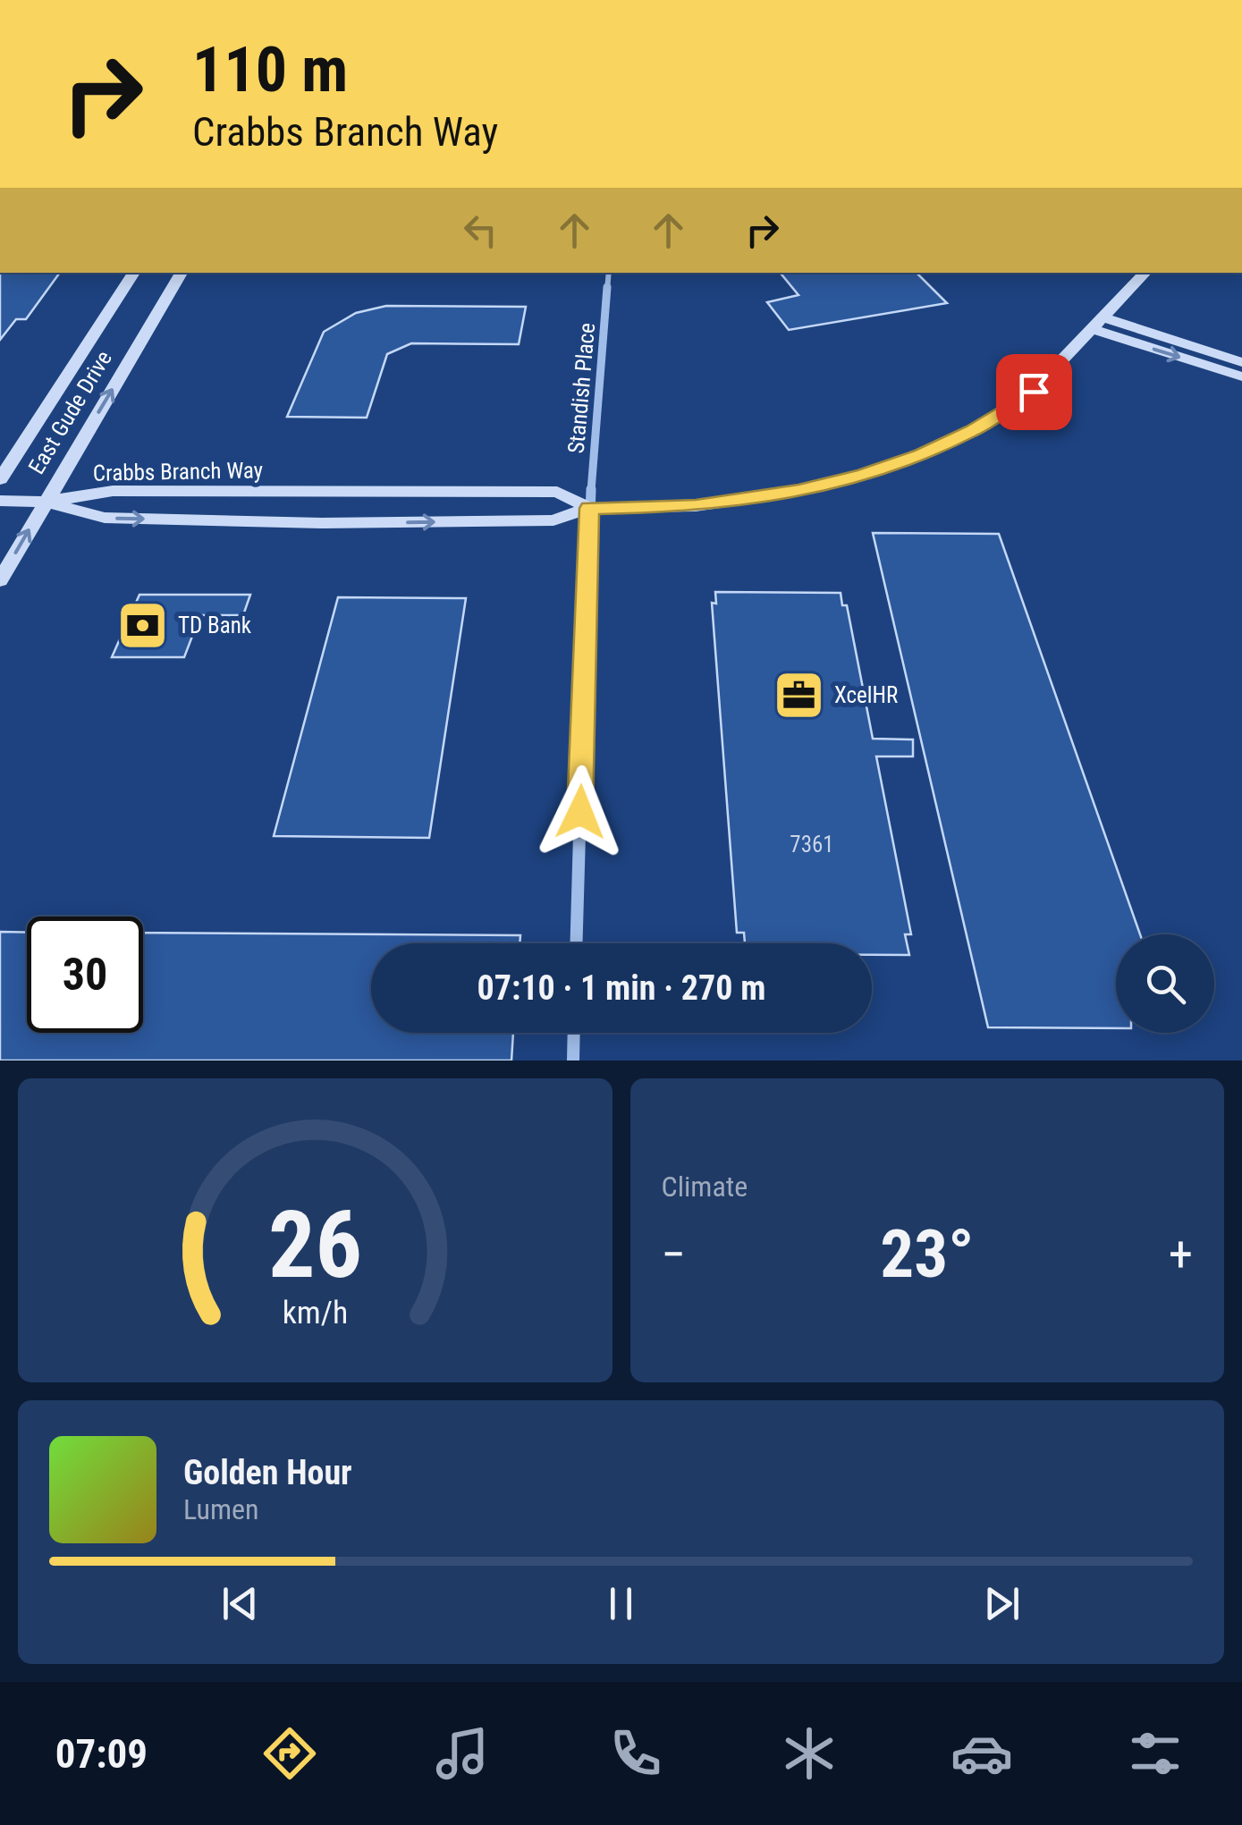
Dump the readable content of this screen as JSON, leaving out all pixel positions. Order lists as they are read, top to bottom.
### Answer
{
  "streets": {
    "street": ["Standish Place", "East Gude Drive", "Crabbs Branch Way"]
  },
  "crossings": [
    ["Standish Place", "Crabbs Branch Way"],
    ["East Gude Drive", "Crabbs Branch Way"]
  ],
  "places": {
    "bank": ["TD Bank"],
    "office": ["XcelHR"]
  },
  "house_numbers": ["7361"],
  "page": {
    "turn": ["110 m", "Crabbs Branch Way"],
    "limit": "30",
    "trip": "07:10 · 1 min · 270 m",
    "tile": "Climate",
    "heat": ["−", "23°", "+"],
    "song": ["Golden Hour", "Lumen"],
    "tabs": "07:09",
    "gauge": ["26", "km/h"]
  }
}
